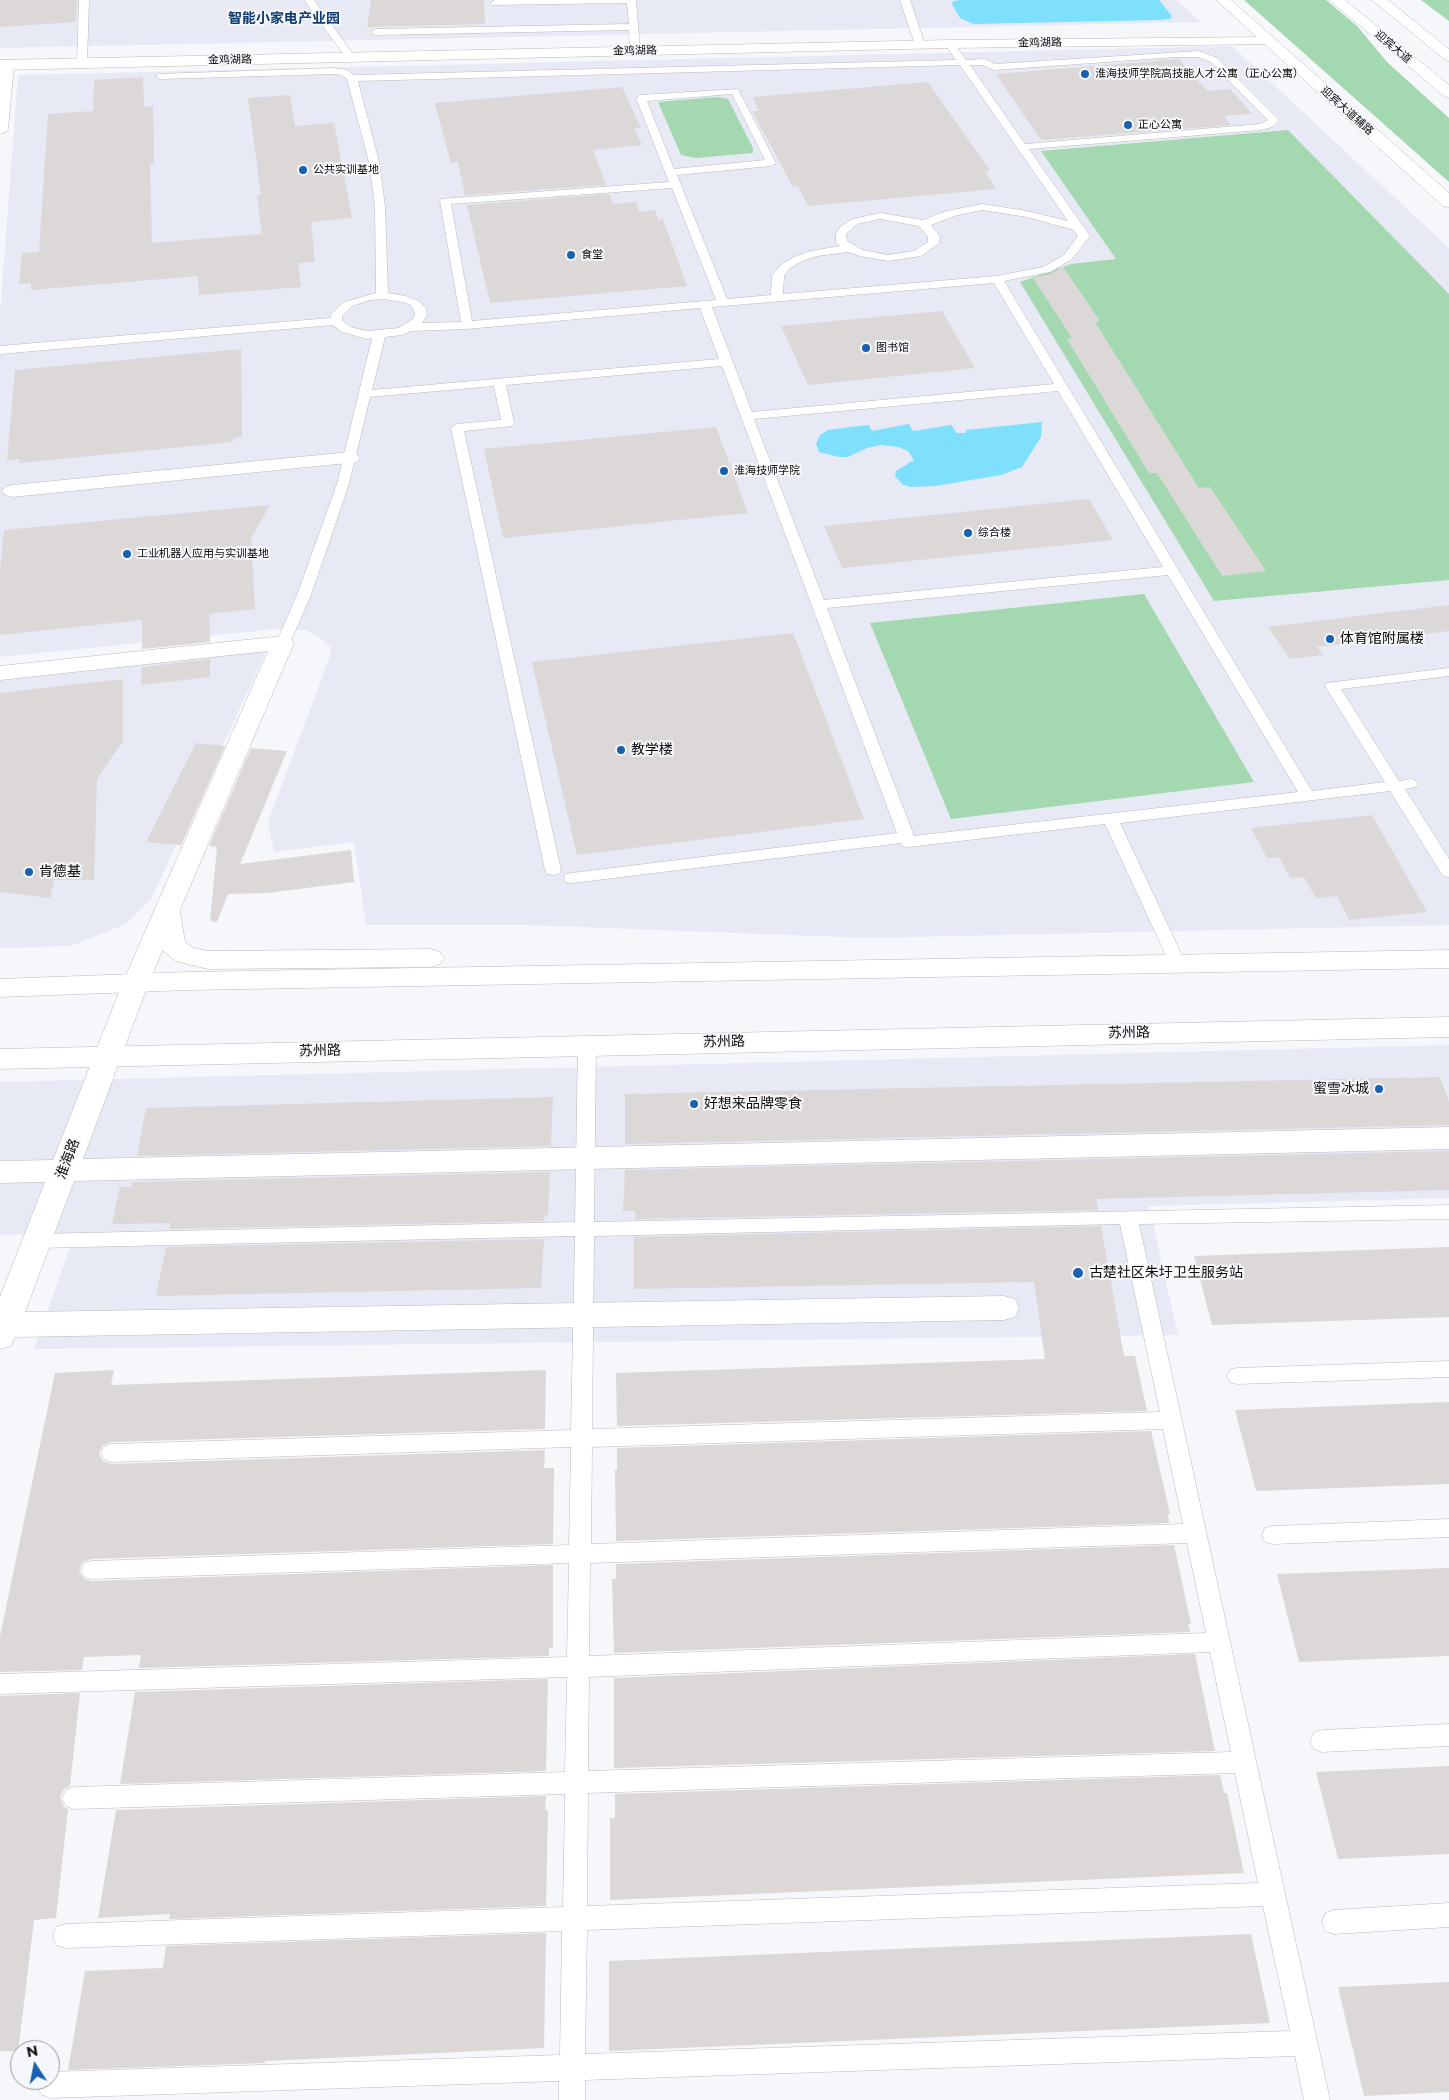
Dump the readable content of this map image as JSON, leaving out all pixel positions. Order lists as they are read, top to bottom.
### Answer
{
  "streets": {
    "main road": [
      "金鸡湖路",
      "迎宾大道",
      "迎宾大道辅路",
      "苏州路",
      "淮海路"
    ]
  },
  "crossings": [
    ["金鸡湖路", "迎宾大道辅路"],
    ["苏州路", "淮海路"]
  ],
  "districts": ["智能小家电产业园"],
  "places": [
    "淮海技师学院高技能人才公寓（正心公寓）",
    "正心公寓",
    "公共实训基地",
    "食堂",
    "图书馆",
    "淮海技师学院",
    "综合楼",
    "工业机器人应用与实训基地",
    "体育馆附属楼",
    "教学楼",
    "肯德基",
    "蜜雪冰城",
    "好想来品牌零食",
    "古楚社区朱圩卫生服务站"
  ],
  "north": "top"
}
